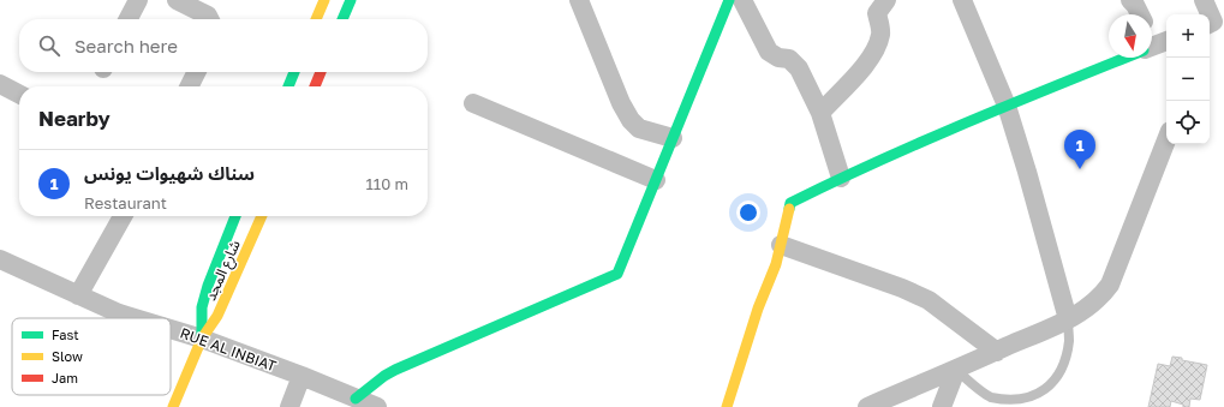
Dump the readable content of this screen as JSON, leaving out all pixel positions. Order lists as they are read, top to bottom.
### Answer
{
  "streets": {
    "street": ["شارع المجد", "RUE AL INBIAT"]
  },
  "crossings": [
    ["شارع المجد", "RUE AL INBIAT"]
  ],
  "legend": ["Fast", "Slow", "Jam"],
  "north": "bottom",
  "page": {
    "map_buttons": ["+", "−"],
    "search": "Search here",
    "heading": "Nearby",
    "pins": "1",
    "list": [
      {
        "mark": "1",
        "name": "سناك شهيوات يونس",
        "note": "Restaurant",
        "value": "110 m"
      }
    ]
  }
}
